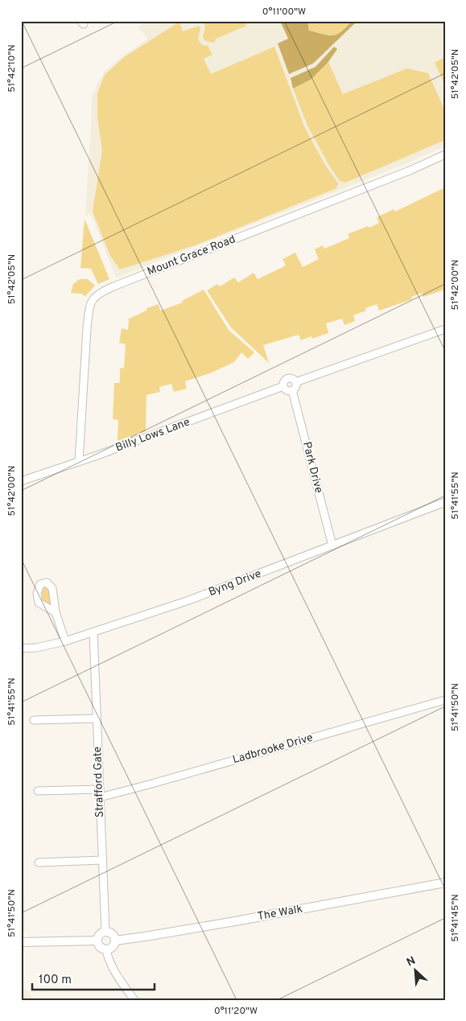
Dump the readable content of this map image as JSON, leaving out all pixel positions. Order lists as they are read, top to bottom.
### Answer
{
  "streets": {
    "street": [
      "Mount Grace Road",
      "Billy Lows Lane",
      "Park Drive",
      "Byng Drive",
      "Ladbrooke Drive",
      "Strafford Gate",
      "The Walk"
    ]
  },
  "crossings": [
    ["Mount Grace Road", "Billy Lows Lane"],
    ["Billy Lows Lane", "Park Drive"],
    ["Park Drive", "Byng Drive"],
    ["Byng Drive", "Strafford Gate"],
    ["Ladbrooke Drive", "Strafford Gate"],
    ["Strafford Gate", "The Walk"]
  ],
  "scale_bar": "100 m",
  "north": "top left",
  "coordinates": [
    "0°11'00\"W",
    "51°42'10\"N",
    "51°42'05\"N",
    "51°42'00\"N",
    "51°41'55\"N",
    "51°41'50\"N",
    "51°41'45\"N",
    "0°11'20\"W"
  ]
}
